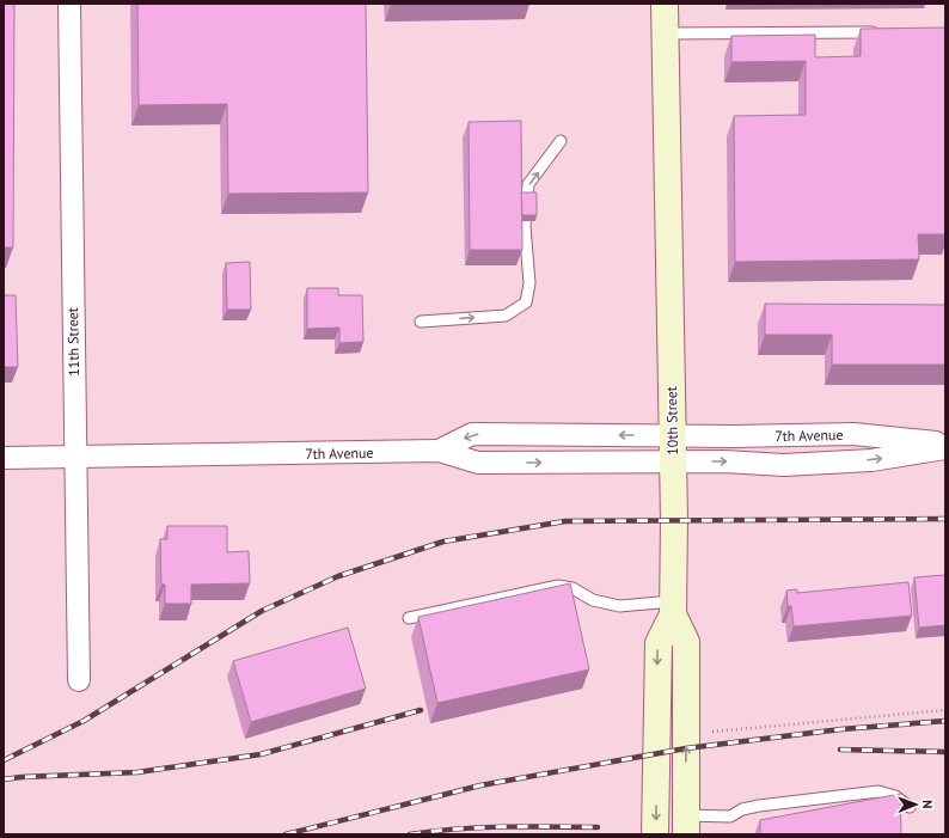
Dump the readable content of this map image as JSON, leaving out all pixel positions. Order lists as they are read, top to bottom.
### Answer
{
  "streets": {
    "street": ["11th Street", "10th Street", "7th Avenue"]
  },
  "crossings": [
    ["11th Street", "7th Avenue"],
    ["10th Street", "7th Avenue"]
  ],
  "north": "right"
}
